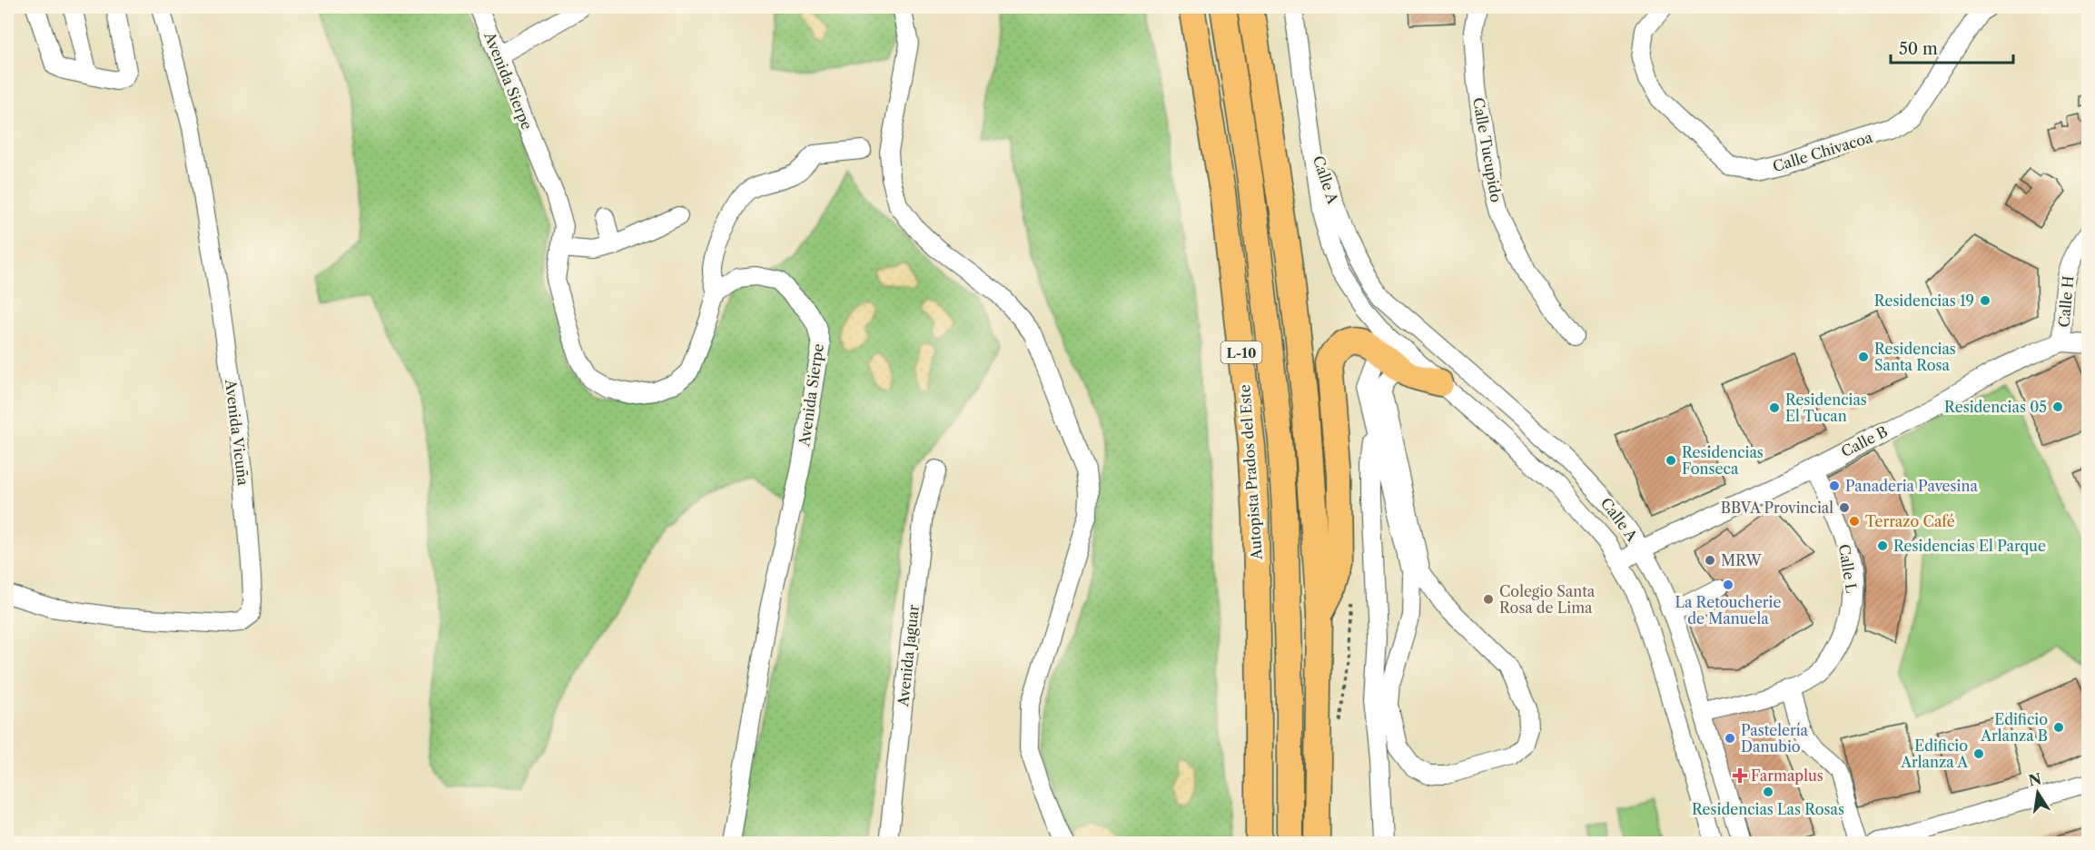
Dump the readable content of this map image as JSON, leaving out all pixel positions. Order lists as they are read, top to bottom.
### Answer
{
  "streets": {
    "highway": ["L-10", "Autopista Prados del Este"],
    "street": [
      "Avenida Sierpe",
      "Calle Tucupido",
      "Calle Chivacoa",
      "Calle A",
      "Calle H",
      "Avenida Vicuña",
      "Calle B",
      "Calle L",
      "Avenida Jaguar"
    ]
  },
  "crossings": [
    ["Calle A", "Calle B"],
    ["Calle A", "Calle L"],
    ["Calle H", "Calle B"],
    ["Calle B", "Calle L"]
  ],
  "places": {
    "other": [
      "Residencias 19",
      "Residencias Santa Rosa",
      "Residencias 05",
      "Residencias El Tucan",
      "Residencias Fonseca",
      "Panaderia Pavesina",
      "BBVA Provincial",
      "Terrazo Café",
      "Residencias El Parque",
      "MRW",
      "La Retoucherie de Manuela",
      "Colegio Santa Rosa de Lima",
      "Edificio Arlanza B",
      "Pastelería Danubio",
      "Edificio Arlanza A",
      "Residencias Las Rosas"
    ],
    "health": ["Farmaplus"]
  },
  "scale_bar": "50 m",
  "north": "top"
}
